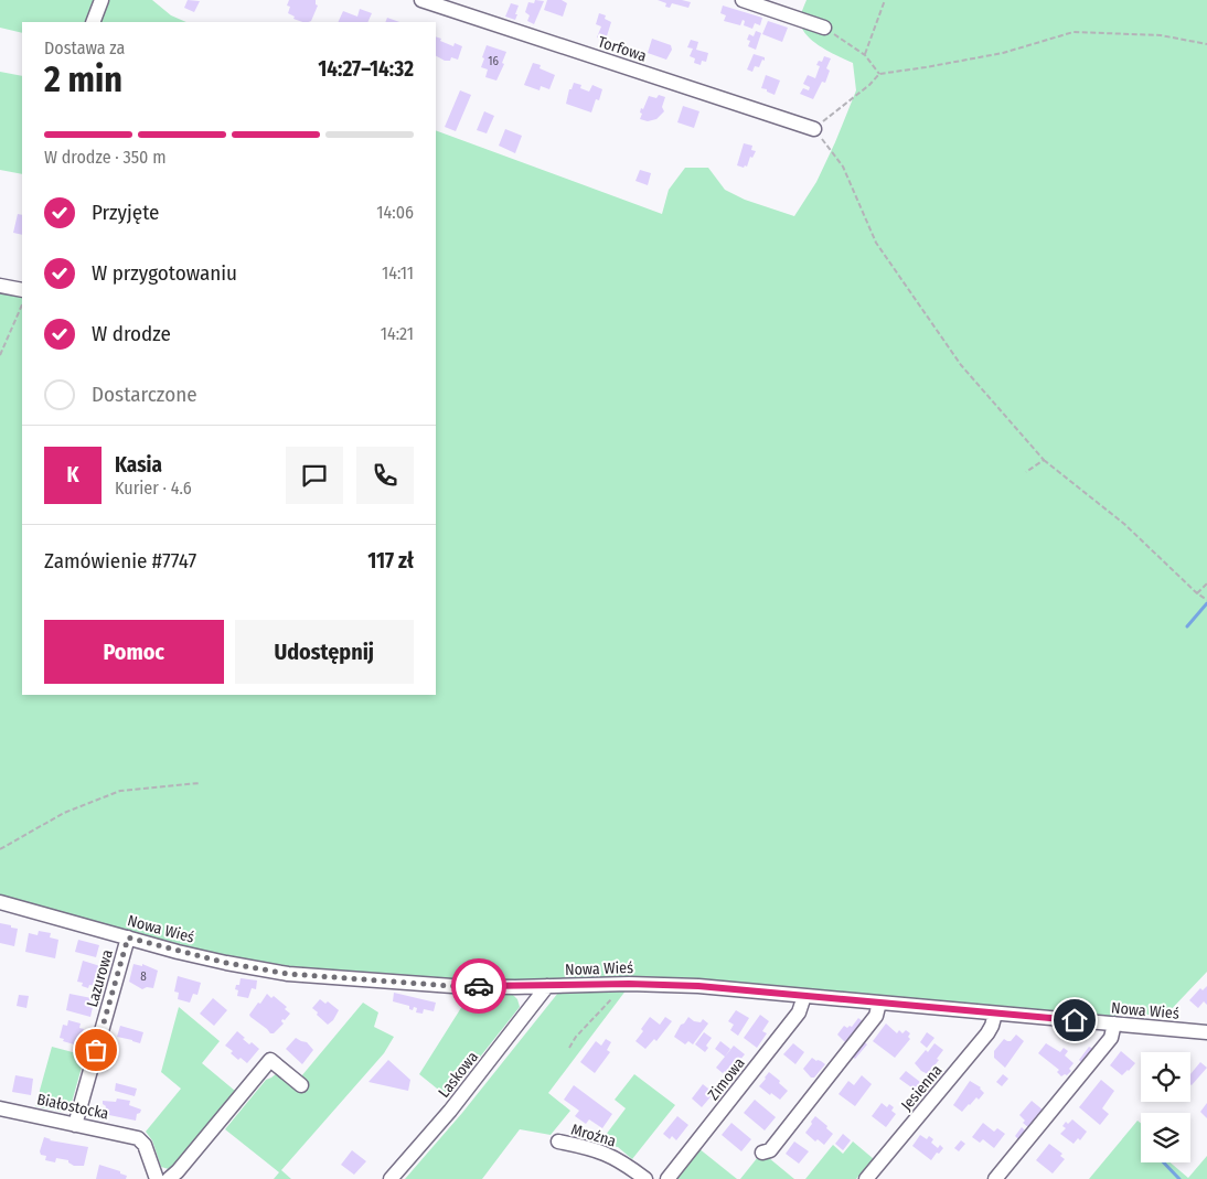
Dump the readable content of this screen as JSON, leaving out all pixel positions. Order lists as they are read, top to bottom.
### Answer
{
  "streets": {
    "street": [
      "Torfowa",
      "Nowa Wieś",
      "Lazurowa",
      "Laskowa",
      "Zimowa",
      "Jesienna",
      "Białostocka",
      "Mroźna"
    ]
  },
  "crossings": [
    ["Nowa Wieś", "Lazurowa"],
    ["Nowa Wieś", "Laskowa"],
    ["Nowa Wieś", "Zimowa"],
    ["Nowa Wieś", "Jesienna"],
    ["Lazurowa", "Białostocka"]
  ],
  "house_numbers": ["16", "8"],
  "page": {
    "heading": ["2 min", "Dostawa za", "14:27–14:32"],
    "panel": [
      "Kasia",
      "Kurier · 4.6",
      "Zamówienie #7747",
      "117 zł"
    ],
    "bar": "W drodze · 350 m",
    "list": [
      ["Przyjęte", "14:06"],
      ["W przygotowaniu", "14:11"],
      ["W drodze", "14:21"],
      "Dostarczone"
    ],
    "round": "K",
    "buttons": ["Pomoc", "Udostępnij"]
  }
}
